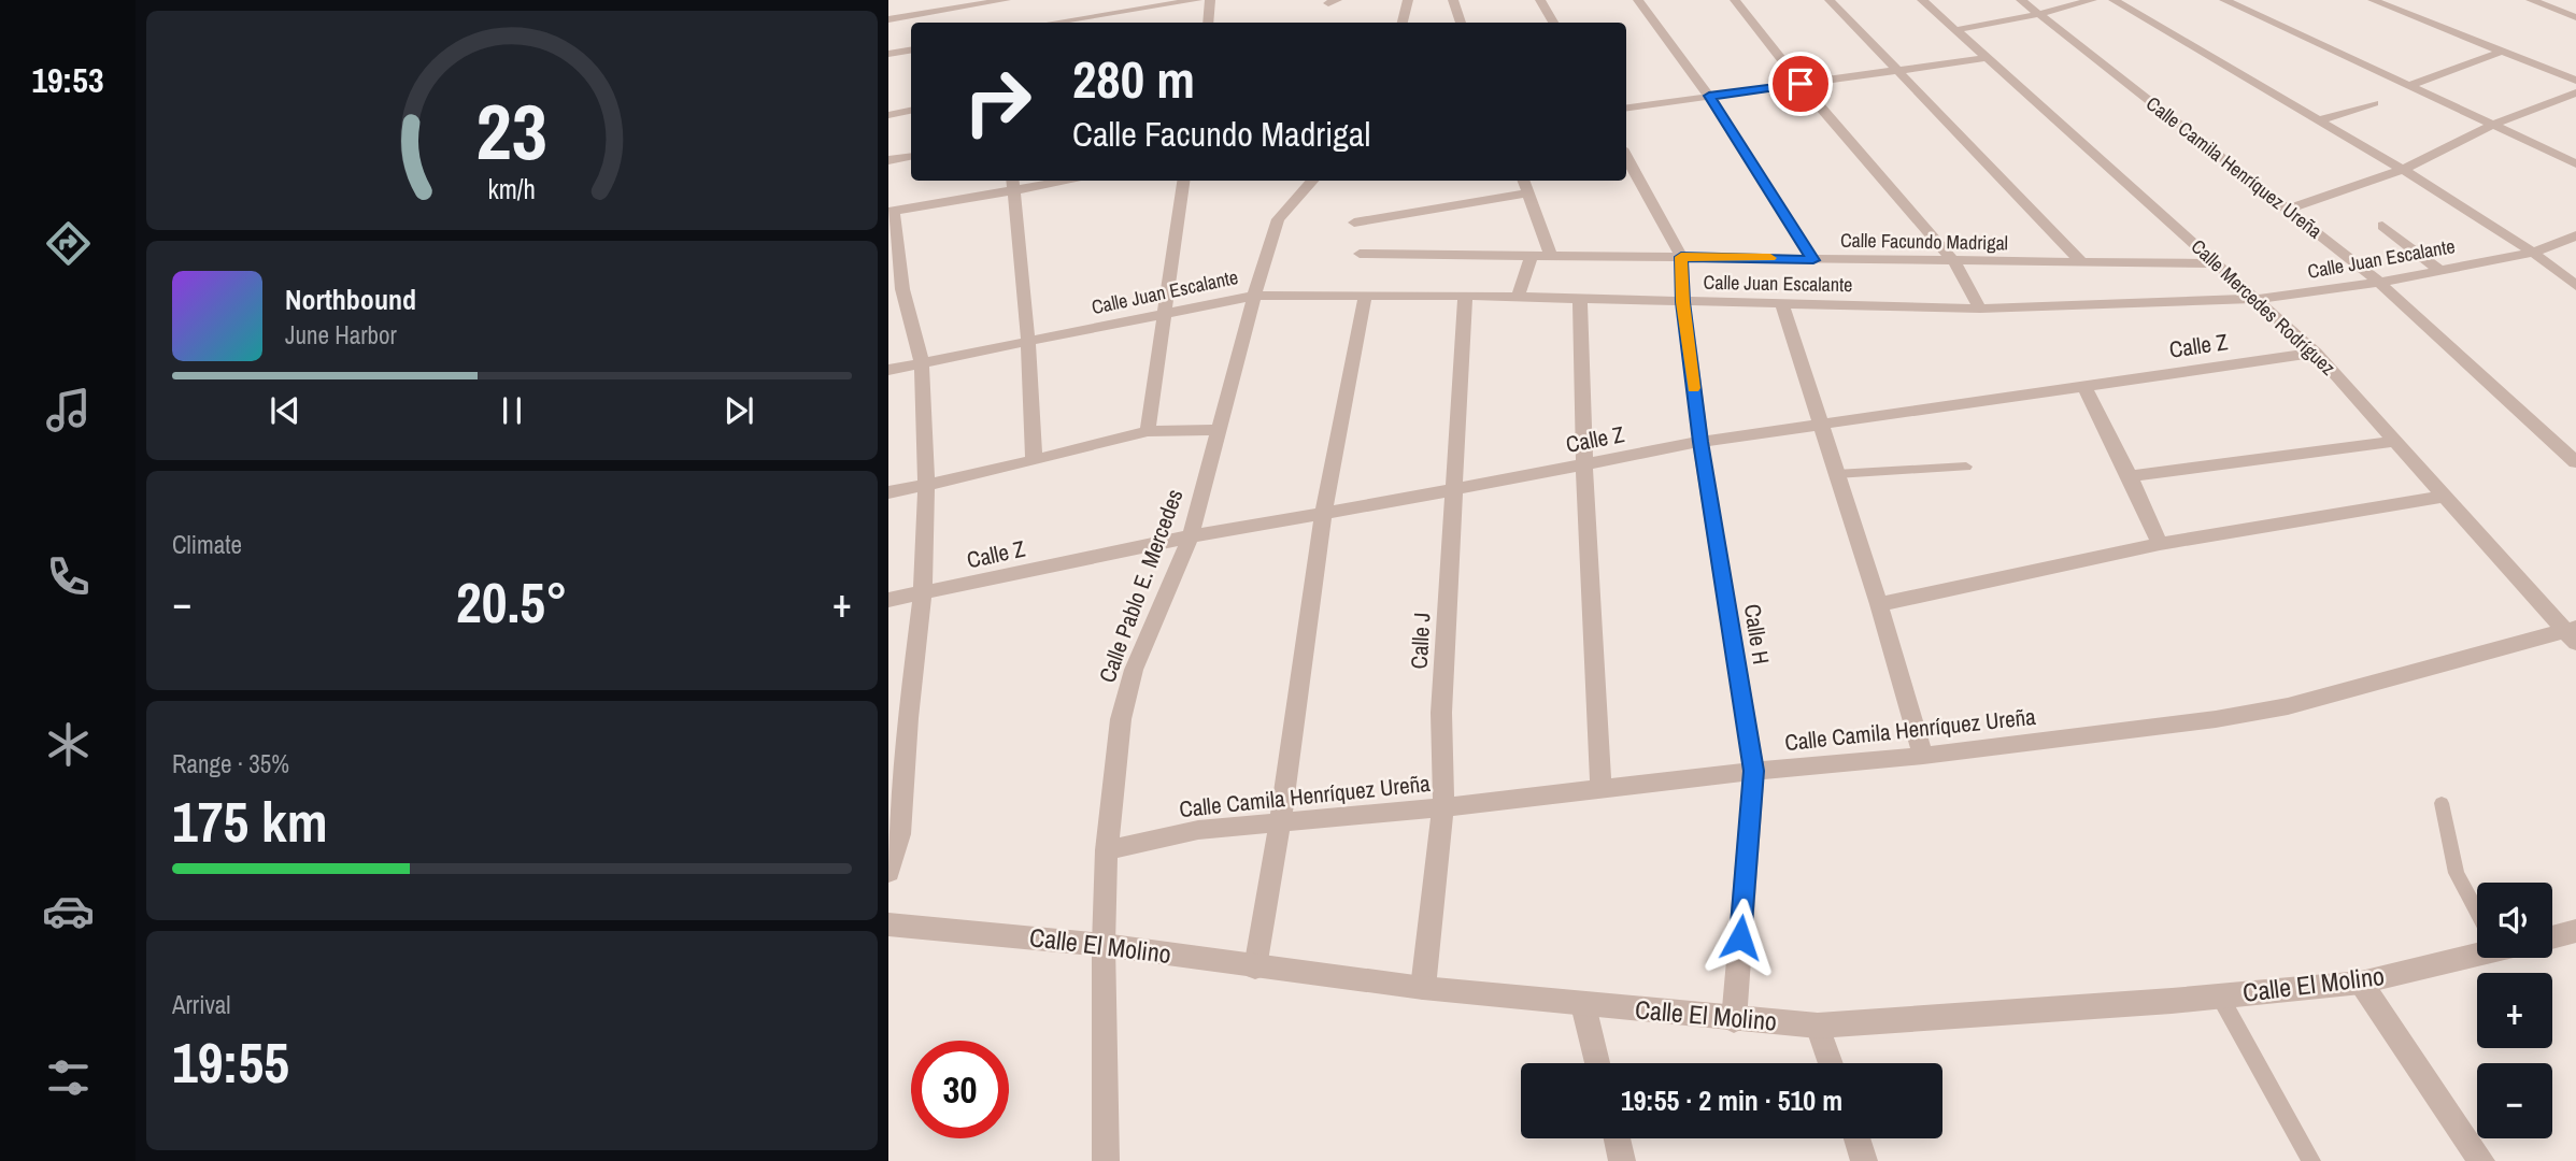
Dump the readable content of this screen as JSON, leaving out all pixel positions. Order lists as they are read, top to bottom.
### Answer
{
  "streets": {
    "street": [
      "Calle Camila Henríquez Ureña",
      "Calle Facundo Madrigal",
      "Calle Juan Escalante",
      "Calle Mercedes Rodríguez",
      "Calle Z",
      "Calle Pablo E. Mercedes",
      "Calle H",
      "Calle J",
      "Calle El Molino"
    ]
  },
  "crossings": [
    ["Calle Camila Henríquez Ureña", "Calle Juan Escalante"],
    ["Calle Camila Henríquez Ureña", "Calle Mercedes Rodríguez"],
    ["Calle Camila Henríquez Ureña", "Calle Pablo E. Mercedes"],
    ["Calle Camila Henríquez Ureña", "Calle H"],
    ["Calle Camila Henríquez Ureña", "Calle J"],
    ["Calle Facundo Madrigal", "Calle Mercedes Rodríguez"],
    ["Calle Facundo Madrigal", "Calle H"],
    ["Calle Juan Escalante", "Calle Mercedes Rodríguez"],
    ["Calle Juan Escalante", "Calle Pablo E. Mercedes"],
    ["Calle Juan Escalante", "Calle H"],
    ["Calle Juan Escalante", "Calle J"],
    ["Calle Mercedes Rodríguez", "Calle Z"],
    ["Calle Z", "Calle Pablo E. Mercedes"],
    ["Calle Z", "Calle H"],
    ["Calle Z", "Calle J"],
    ["Calle Pablo E. Mercedes", "Calle El Molino"],
    ["Calle H", "Calle El Molino"],
    ["Calle J", "Calle El Molino"]
  ],
  "page": {
    "tabs": "19:53",
    "turn": ["280 m", "Calle Facundo Madrigal"],
    "song": ["Northbound", "June Harbor"],
    "tile": [
      "Climate",
      ["Range · 35%", "175 km"],
      ["Arrival", "19:55"]
    ],
    "heat": ["−", "20.5°", "+"],
    "map_buttons": ["+", "−"],
    "limit": "30",
    "trip": "19:55 · 2 min · 510 m",
    "gauge": ["23", "km/h"]
  }
}
